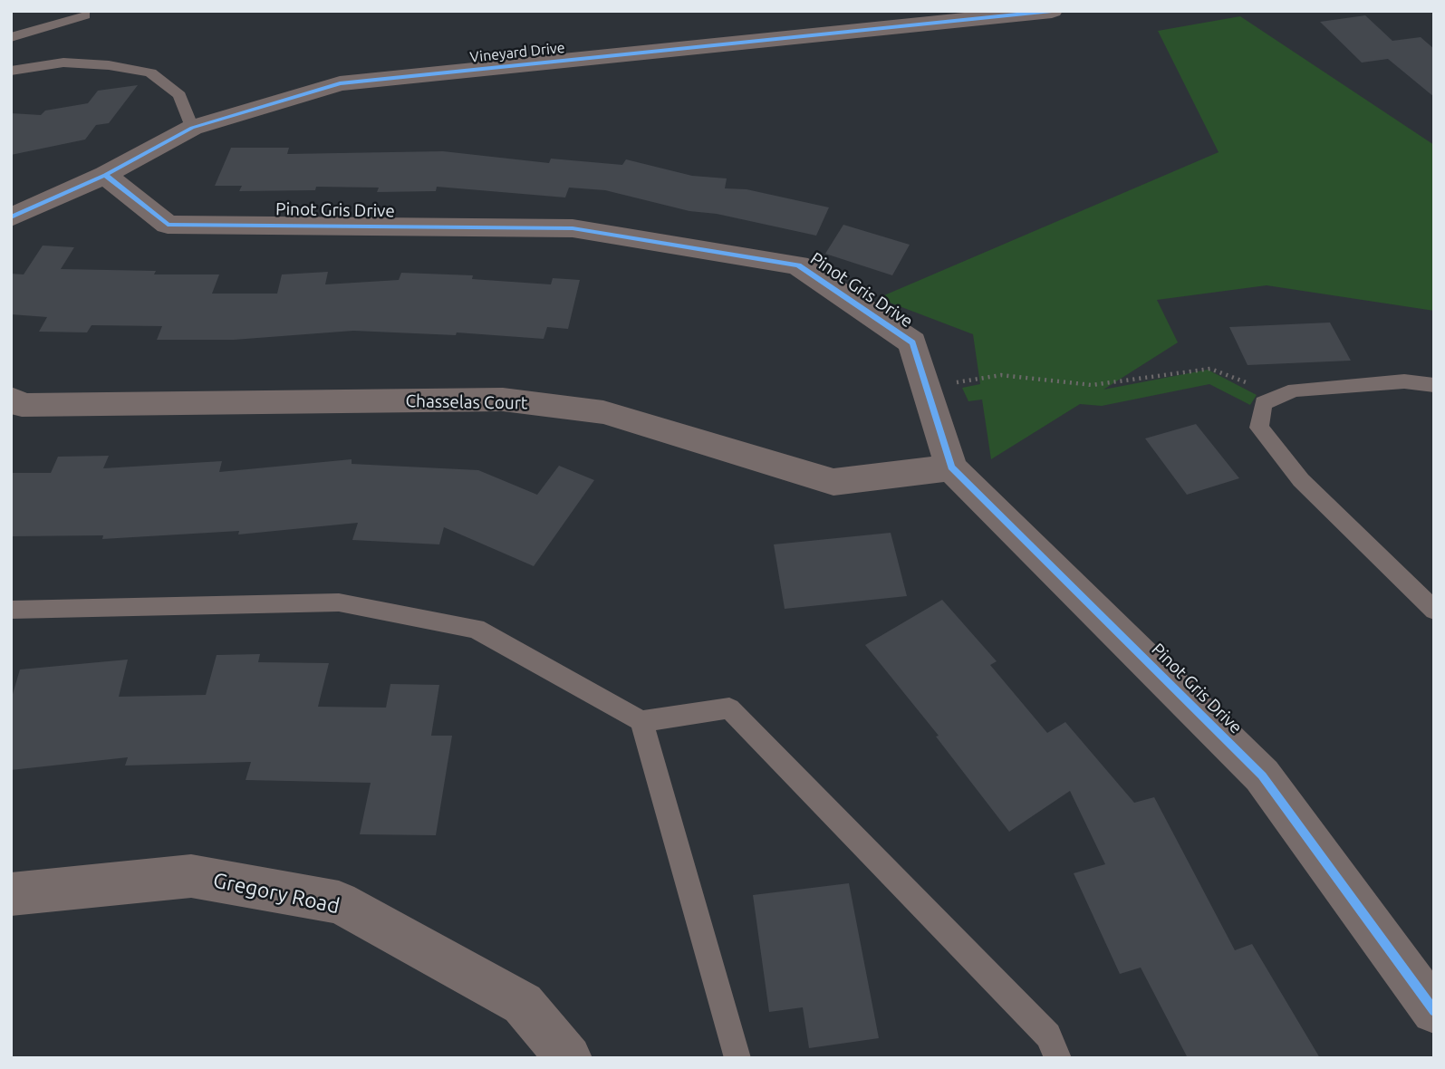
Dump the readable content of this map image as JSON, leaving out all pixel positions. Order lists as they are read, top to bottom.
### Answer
{
  "streets": {
    "street": [
      "Vineyard Drive",
      "Pinot Gris Drive",
      "Chasselas Court",
      "Gregory Road"
    ]
  },
  "crossings": [
    ["Vineyard Drive", "Pinot Gris Drive"],
    ["Pinot Gris Drive", "Chasselas Court"]
  ]
}
